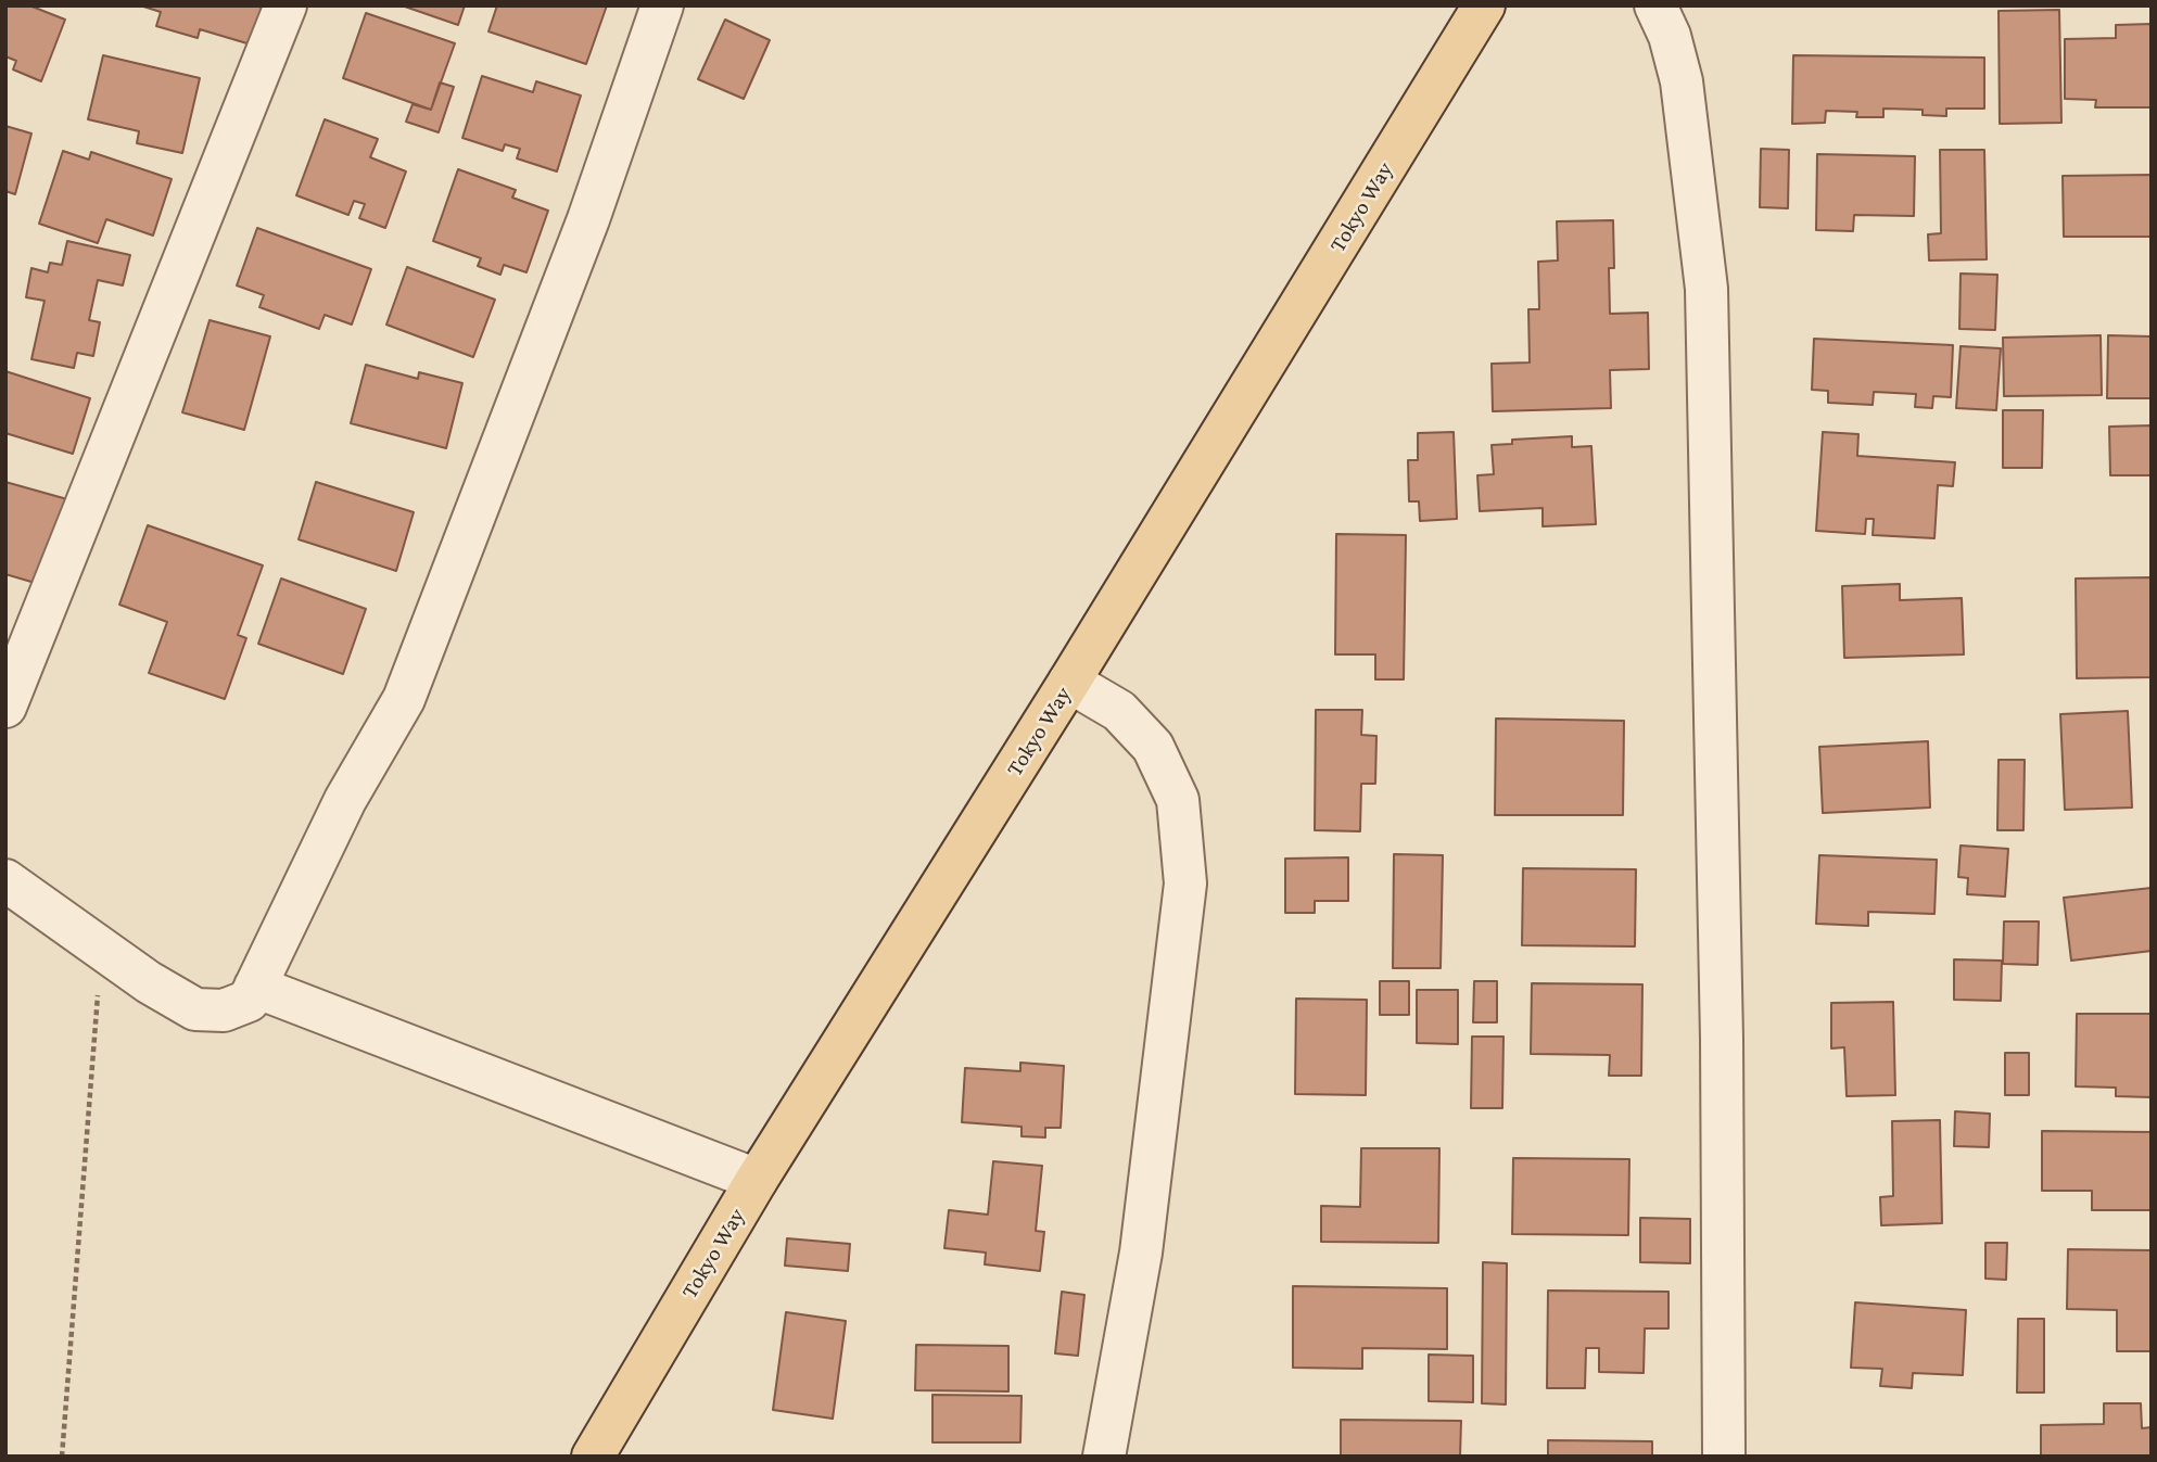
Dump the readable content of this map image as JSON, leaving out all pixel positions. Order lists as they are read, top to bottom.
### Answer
{
  "streets": {
    "main road": ["Tokyo Way"]
  }
}
